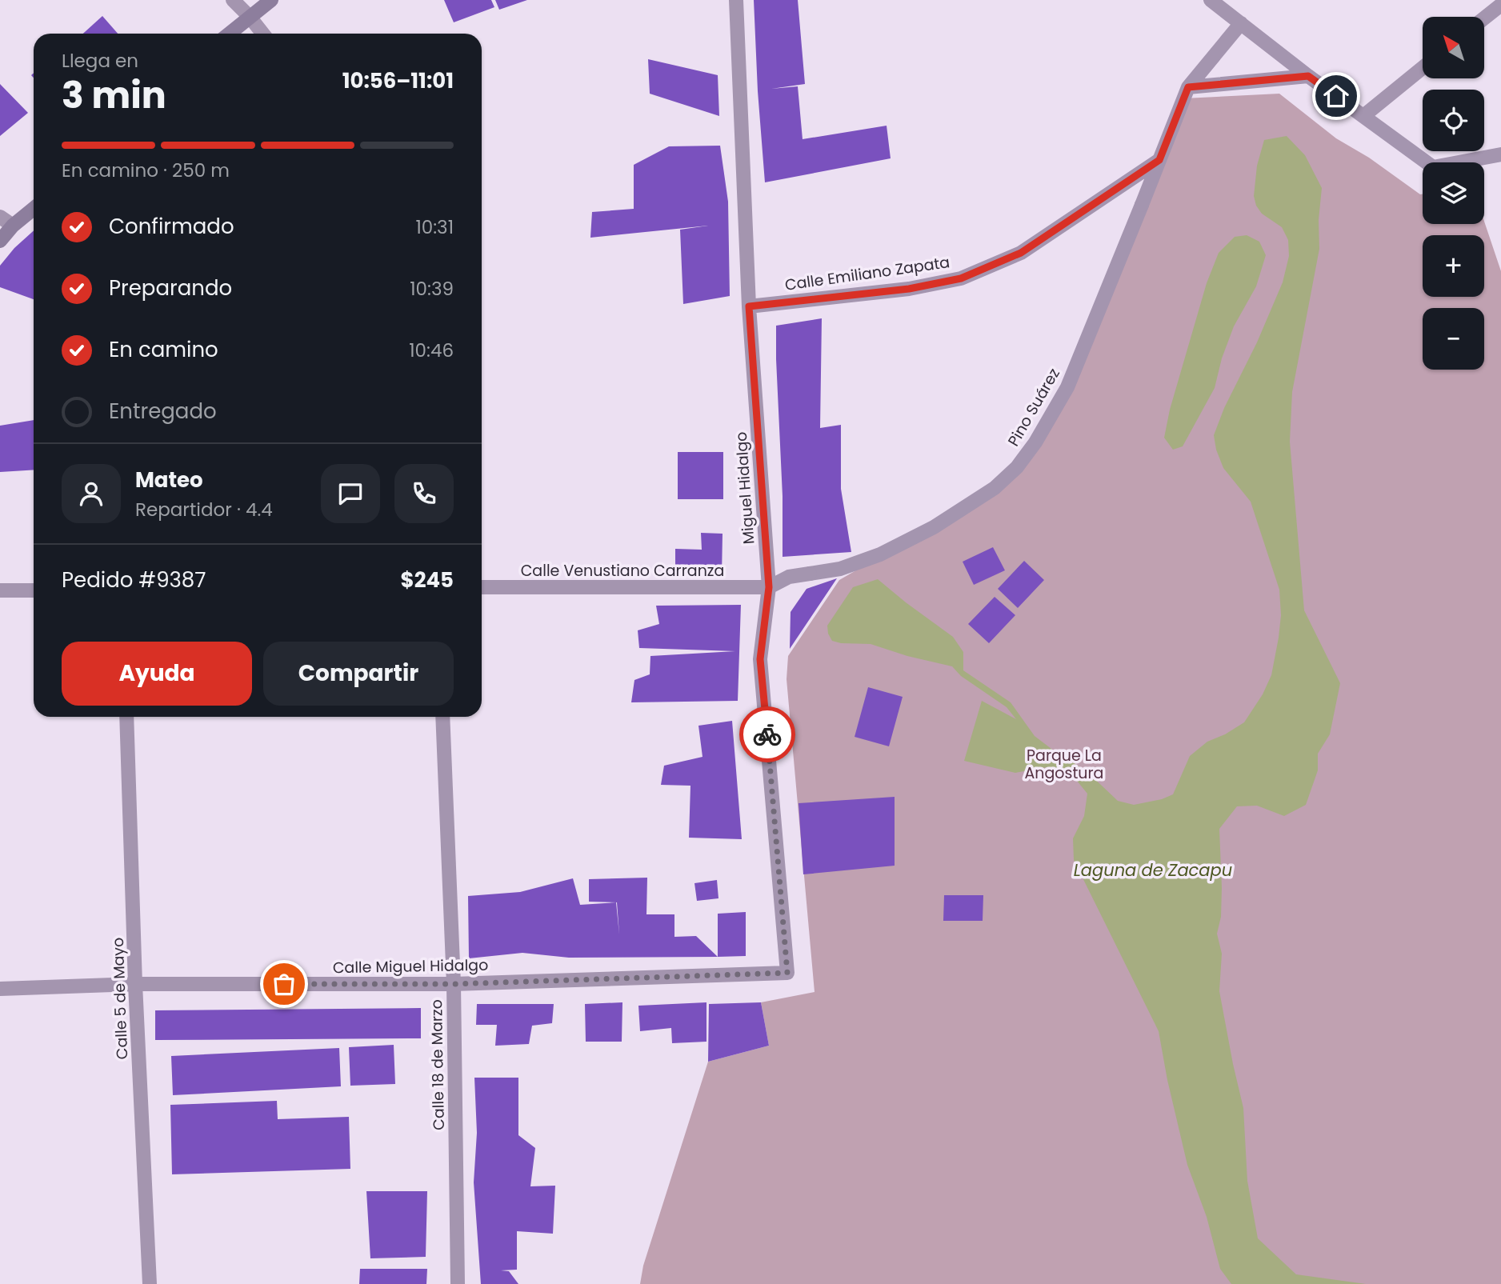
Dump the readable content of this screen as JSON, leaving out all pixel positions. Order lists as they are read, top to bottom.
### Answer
{
  "streets": {
    "street": [
      "Calle Emiliano Zapata",
      "Pino Suárez",
      "Miguel Hidalgo",
      "Calle Venustiano Carranza",
      "Calle Miguel Hidalgo",
      "Calle 5 de Mayo",
      "Calle 18 de Marzo"
    ]
  },
  "crossings": [
    ["Calle Emiliano Zapata", "Pino Suárez"],
    ["Calle Emiliano Zapata", "Miguel Hidalgo"],
    ["Pino Suárez", "Miguel Hidalgo"],
    ["Pino Suárez", "Calle Venustiano Carranza"],
    ["Miguel Hidalgo", "Calle Venustiano Carranza"],
    ["Miguel Hidalgo", "Calle Miguel Hidalgo"],
    ["Calle Miguel Hidalgo", "Calle 5 de Mayo"],
    ["Calle Miguel Hidalgo", "Calle 18 de Marzo"]
  ],
  "water": ["Laguna de Zacapu"],
  "parks": ["Parque La Angostura"],
  "north": "top left",
  "page": {
    "map_buttons": ["+", "−"],
    "heading": ["3 min", "Llega en", "10:56–11:01"],
    "panel": [
      "Mateo",
      "Repartidor · 4.4",
      "Pedido #9387",
      "$245"
    ],
    "bar": "En camino · 250 m",
    "list": [
      ["Confirmado", "10:31"],
      ["Preparando", "10:39"],
      ["En camino", "10:46"],
      "Entregado"
    ],
    "buttons": ["Ayuda", "Compartir"]
  }
}
